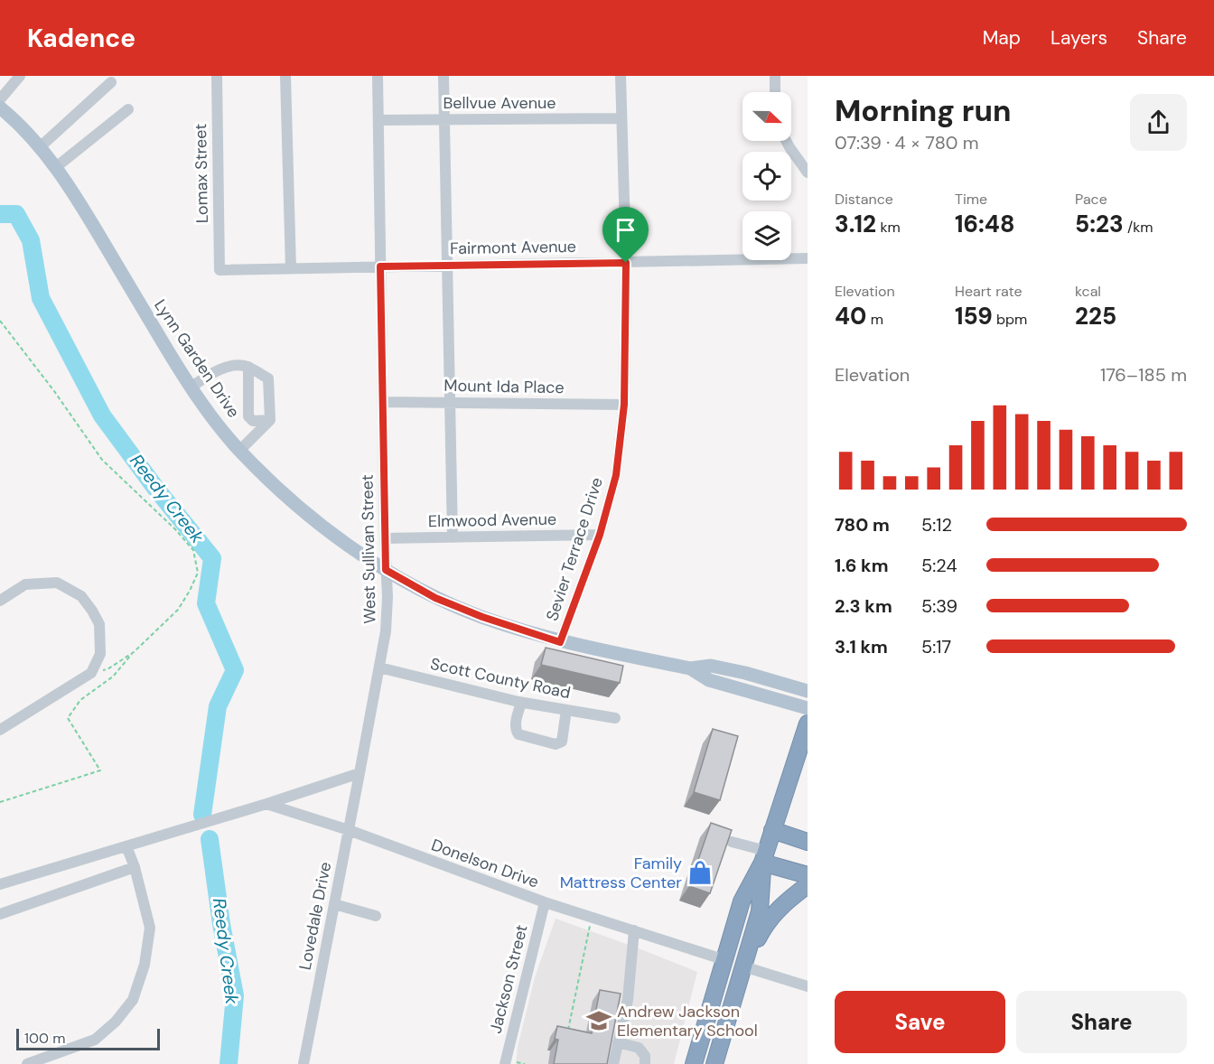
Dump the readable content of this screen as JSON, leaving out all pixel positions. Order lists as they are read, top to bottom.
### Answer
{
  "streets": {
    "main road": ["Lynn Garden Drive"],
    "street": [
      "Bellvue Avenue",
      "Lomax Street",
      "Fairmont Avenue",
      "Mount Ida Place",
      "Elmwood Avenue",
      "West Sullivan Street",
      "Sevier Terrace Drive",
      "Scott County Road",
      "Donelson Drive",
      "Lovedale Drive",
      "Jackson Street"
    ]
  },
  "crossings": [
    ["Bellvue Avenue", "West Sullivan Street"],
    ["Bellvue Avenue", "Sevier Terrace Drive"],
    ["Lomax Street", "Fairmont Avenue"],
    ["Fairmont Avenue", "West Sullivan Street"],
    ["Fairmont Avenue", "Sevier Terrace Drive"],
    ["Lynn Garden Drive", "West Sullivan Street"],
    ["Lynn Garden Drive", "Sevier Terrace Drive"],
    ["Mount Ida Place", "West Sullivan Street"],
    ["Mount Ida Place", "Sevier Terrace Drive"],
    ["Elmwood Avenue", "West Sullivan Street"],
    ["Elmwood Avenue", "Sevier Terrace Drive"],
    ["West Sullivan Street", "Scott County Road"],
    ["West Sullivan Street", "Lovedale Drive"],
    ["Donelson Drive", "Lovedale Drive"],
    ["Donelson Drive", "Jackson Street"]
  ],
  "water": ["Reedy Creek"],
  "places": {
    "shop": ["Family Mattress Center"],
    "school or university": ["Andrew Jackson Elementary School"]
  },
  "scale_bar": "100 m",
  "north": "right",
  "page": {
    "header": "Kadence",
    "nav": ["Map", "Layers", "Share"],
    "heading": ["Morning run", "07:39 · 4 × 780 m"],
    "stats": [
      ["Distance", "3.12 km"],
      ["Time", "16:48"],
      ["Pace", "5:23 /km"],
      ["Elevation", "40 m"],
      ["Heart rate", "159 bpm"],
      ["kcal", "225"]
    ],
    "chart": ["Elevation", "176–185 m"],
    "list": [
      {
        "name": "780 m",
        "note": "5:12"
      },
      {
        "name": "1.6 km",
        "note": "5:24"
      },
      {
        "name": "2.3 km",
        "note": "5:39"
      },
      {
        "name": "3.1 km",
        "note": "5:17"
      }
    ],
    "buttons": ["Save", "Share"],
    "scale": "100 m"
  }
}
